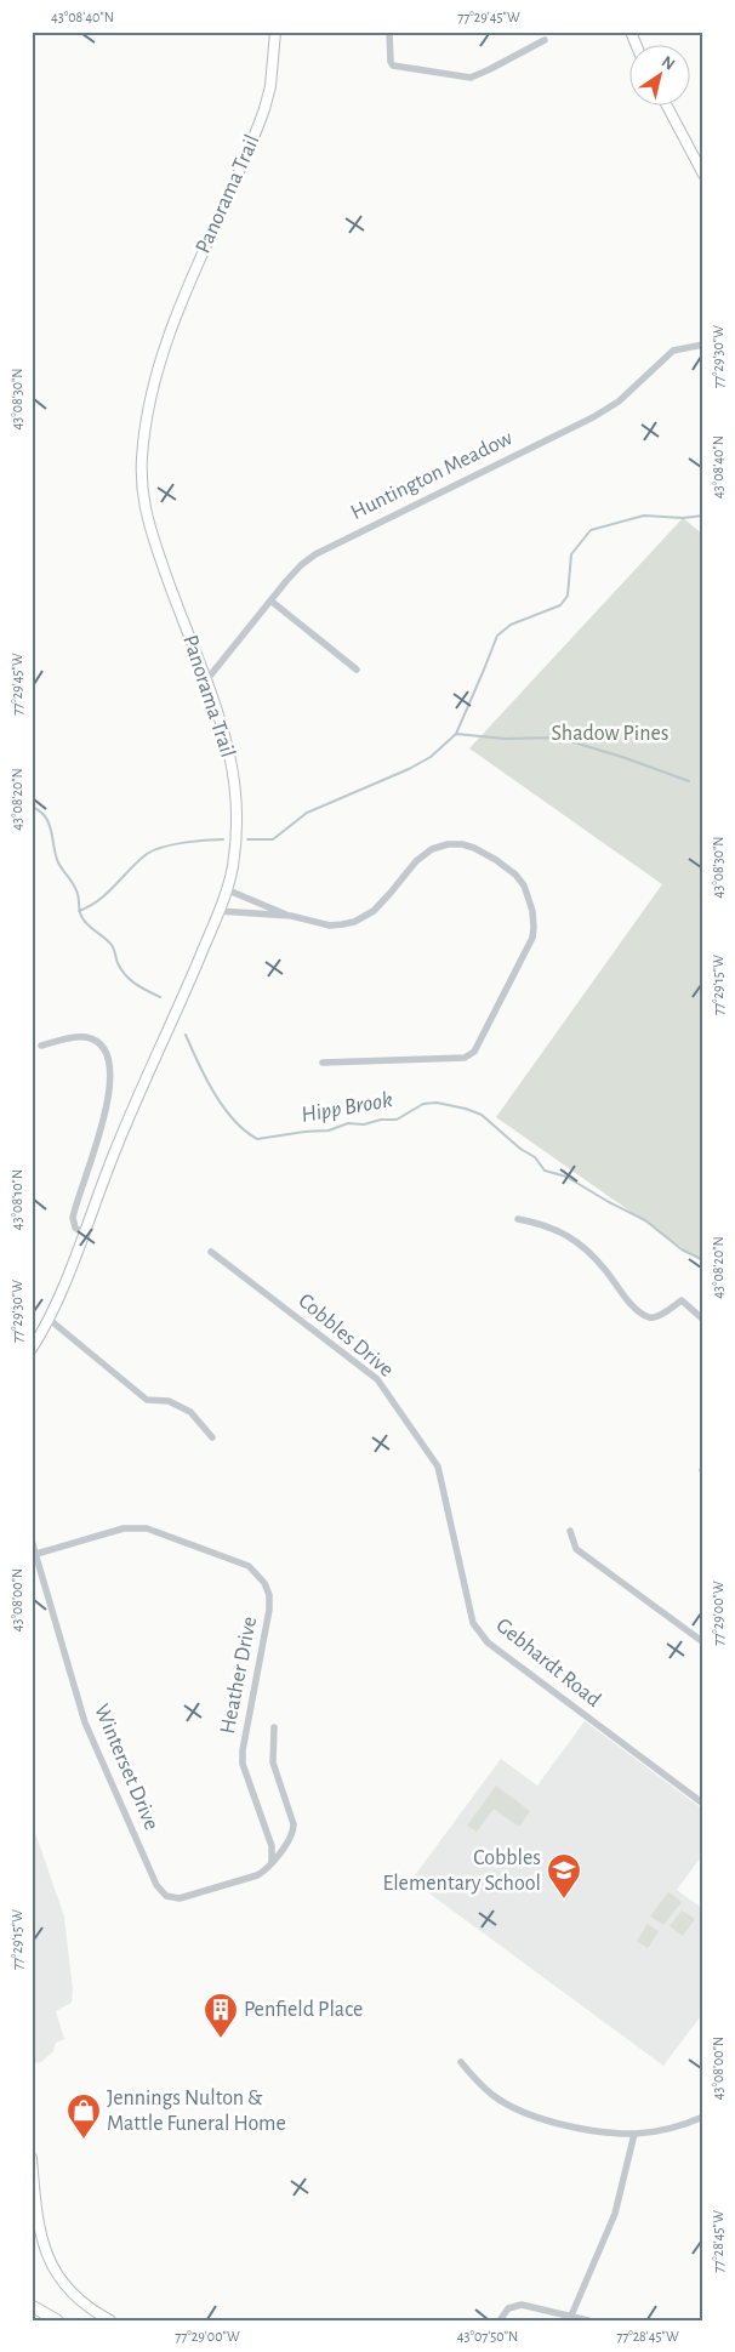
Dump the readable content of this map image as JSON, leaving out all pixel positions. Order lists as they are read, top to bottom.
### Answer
{
  "streets": {
    "street": [
      "Panorama Trail",
      "Huntington Meadow",
      "Cobbles Drive",
      "Gebhardt Road",
      "Heather Drive",
      "Winterset Drive"
    ]
  },
  "crossings": [
    ["Panorama Trail", "Huntington Meadow"],
    ["Cobbles Drive", "Gebhardt Road"],
    ["Heather Drive", "Winterset Drive"]
  ],
  "water": ["Hipp Brook"],
  "parks": ["Shadow Pines"],
  "places": {
    "school or university": ["Cobbles Elementary School"],
    "building": ["Penfield Place"],
    "shop": ["Jennings Nulton & Mattle Funeral Home"]
  },
  "north": "top right",
  "coordinates": [
    "43°08'40\"N",
    "77°29'45\"W",
    "77°29'30\"W",
    "43°08'30\"N",
    "43°08'20\"N",
    "77°29'15\"W",
    "43°08'10\"N",
    "43°08'00\"N",
    "77°29'00\"W",
    "77°28'45\"W",
    "43°07'50\"N"
  ]
}
